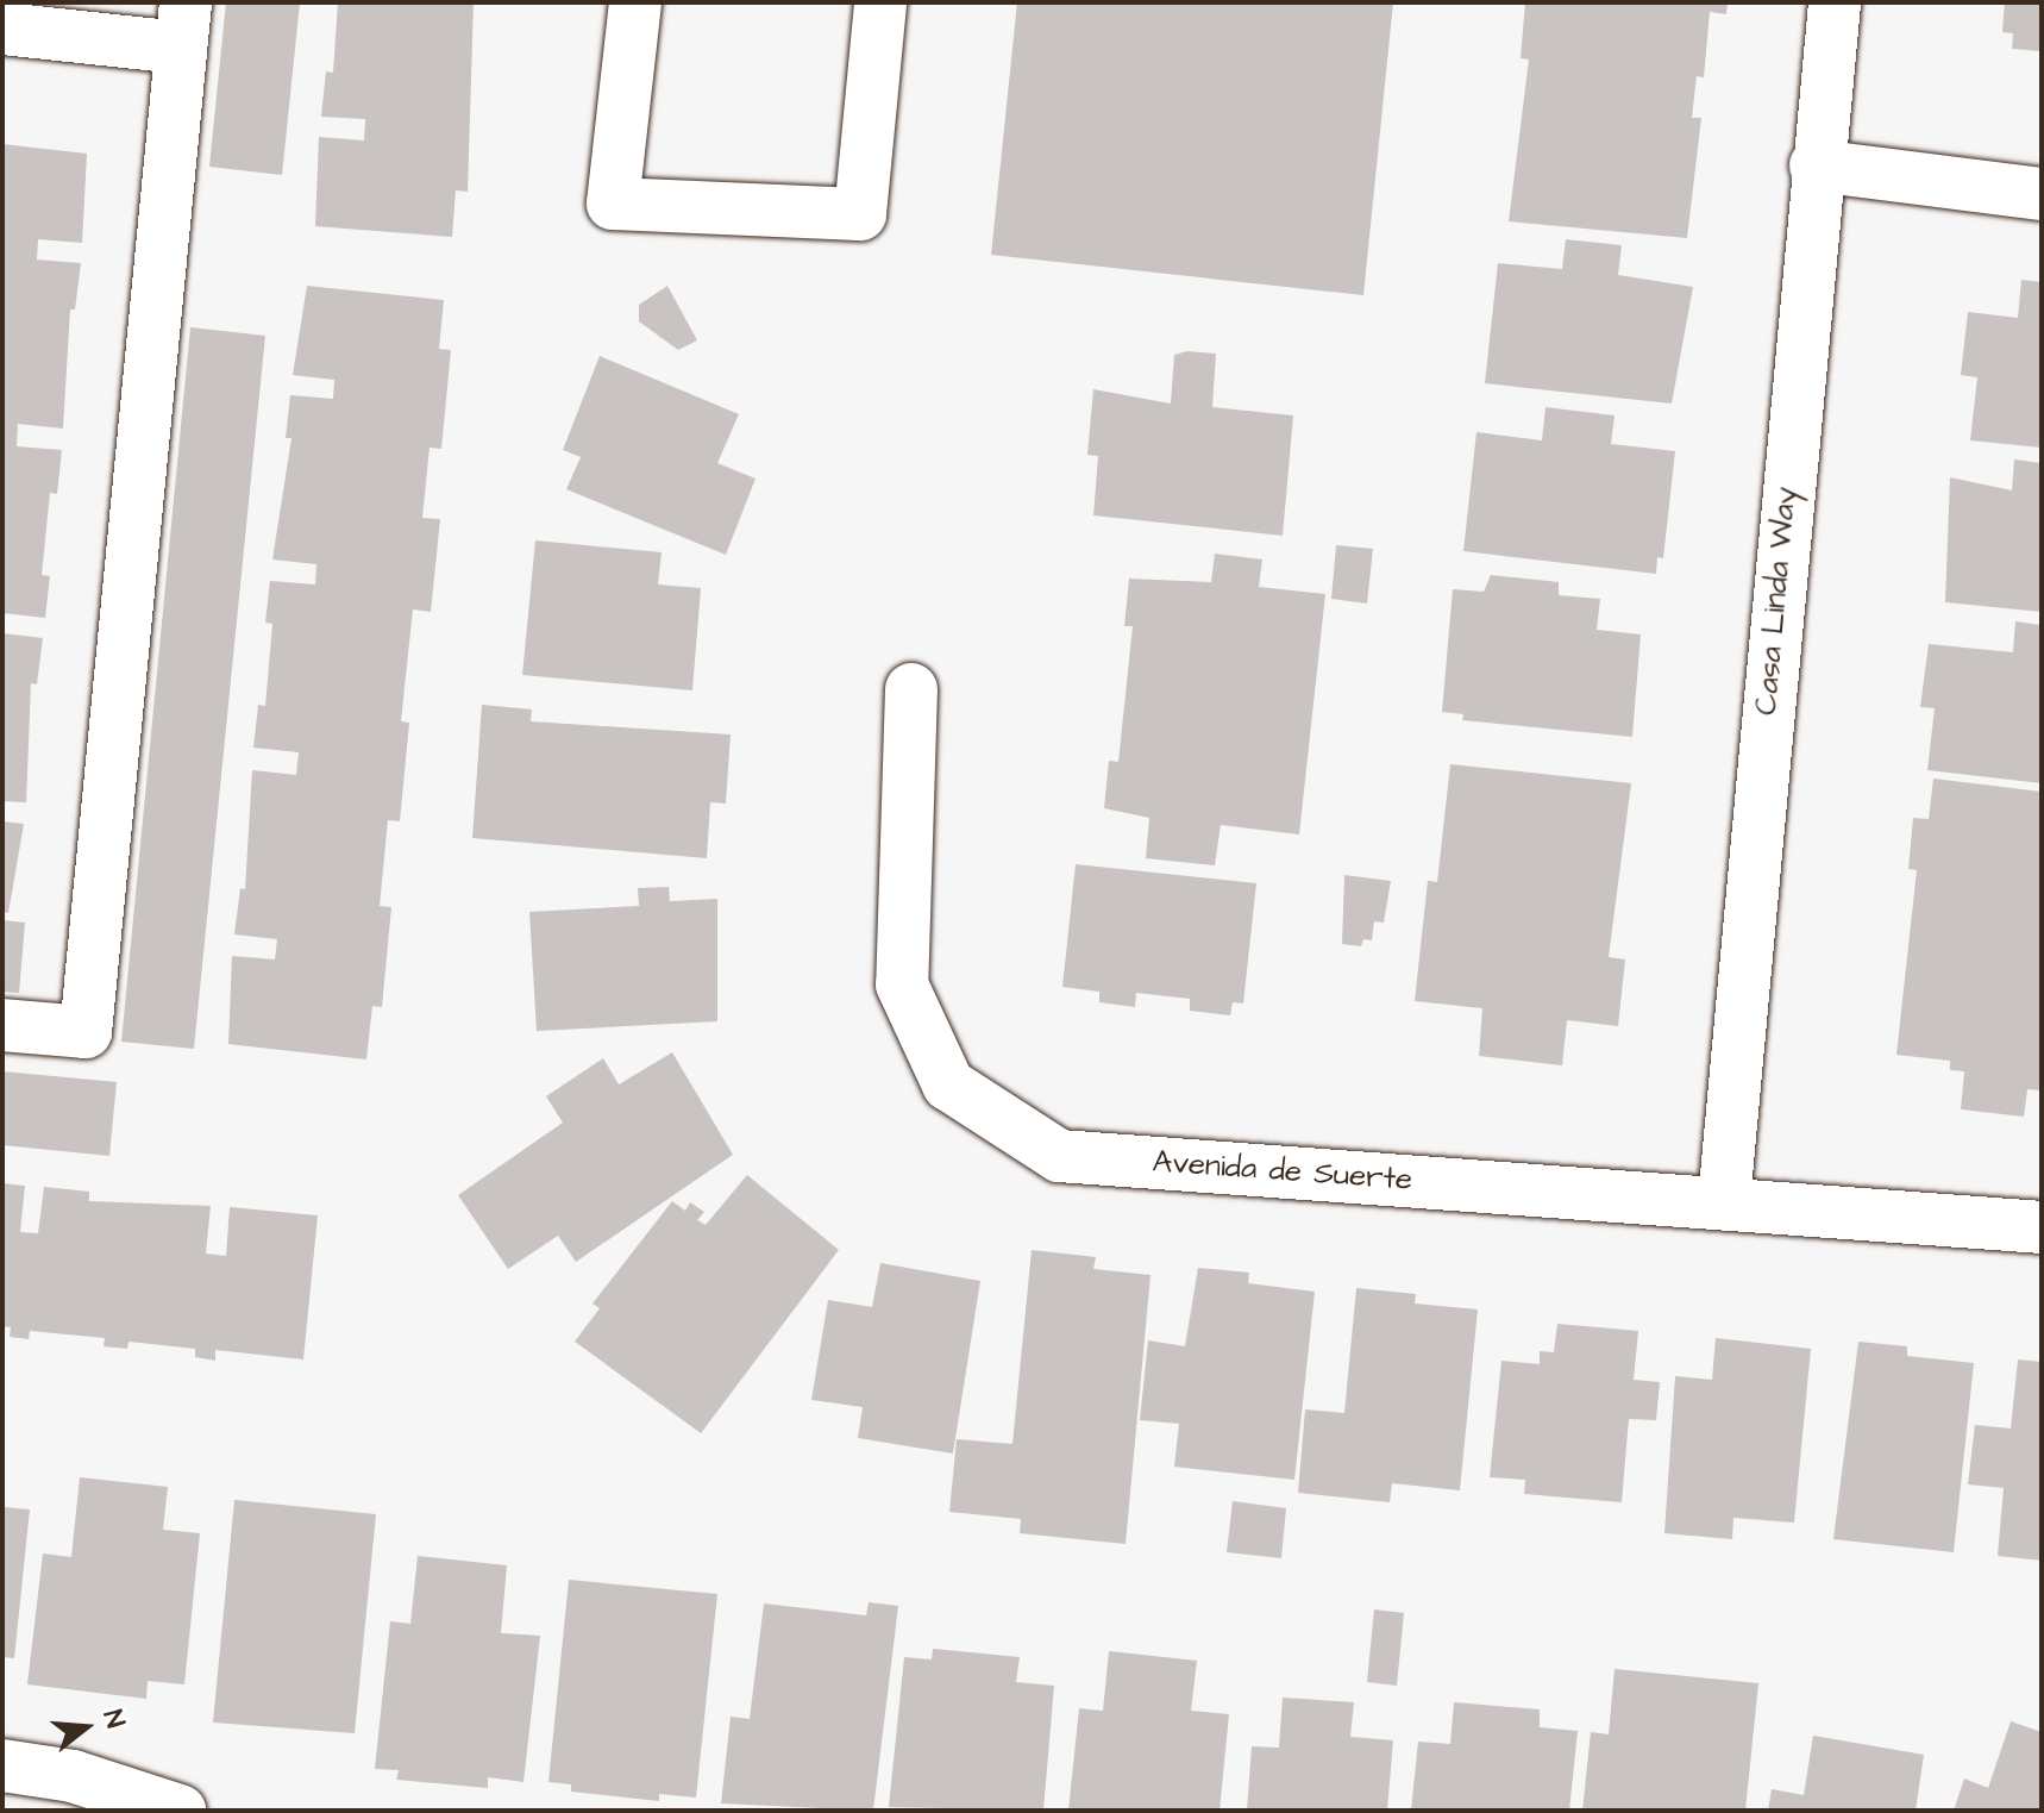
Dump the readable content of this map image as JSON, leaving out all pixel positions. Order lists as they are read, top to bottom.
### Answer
{
  "streets": {
    "street": ["Casa Linda Way", "Avenida de Suerte"]
  },
  "crossings": [
    ["Casa Linda Way", "Avenida de Suerte"]
  ],
  "north": "right"
}
